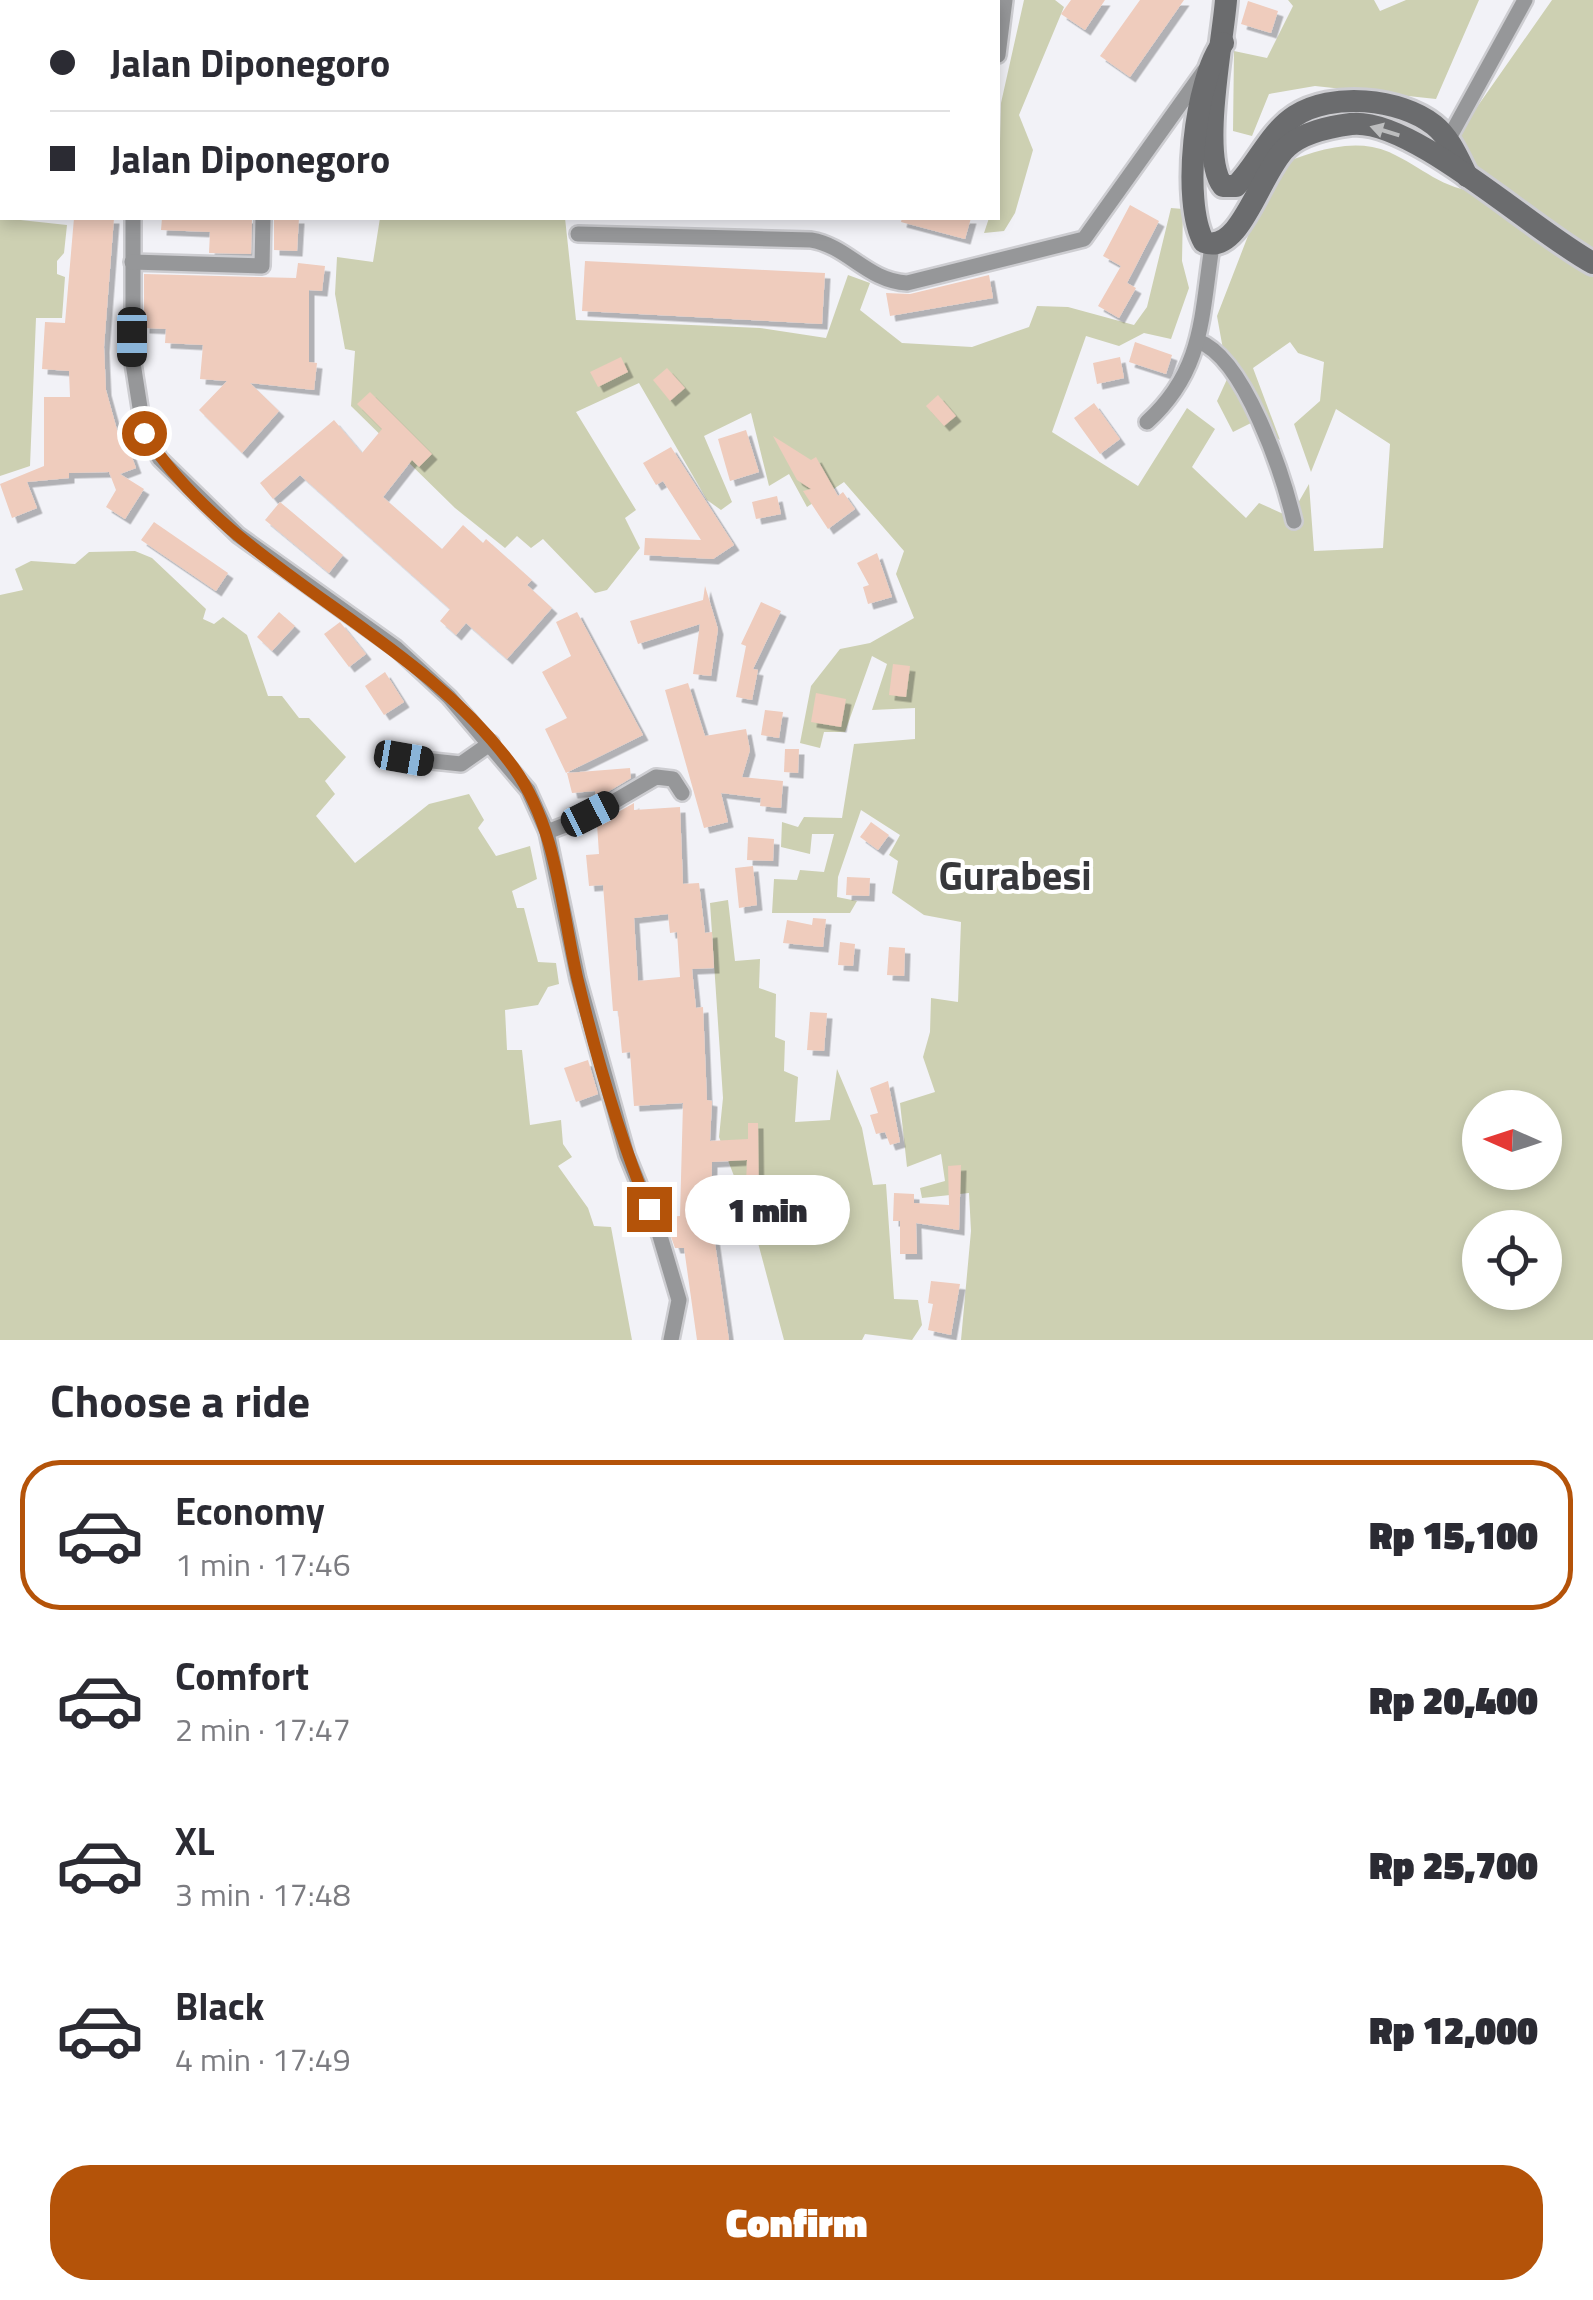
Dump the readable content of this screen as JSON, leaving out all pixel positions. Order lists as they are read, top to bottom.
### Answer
{
  "districts": ["Gurabesi"],
  "north": "left",
  "page": {
    "banner": ["Jalan Diponegoro", "Jalan Diponegoro"],
    "bubble": "1 min",
    "heading": "Choose a ride",
    "list": [
      {
        "name": "Economy",
        "note": "1 min · 17:46",
        "value": "Rp 15,100"
      },
      {
        "name": "Comfort",
        "note": "2 min · 17:47",
        "value": "Rp 20,400"
      },
      {
        "name": "XL",
        "note": "3 min · 17:48",
        "value": "Rp 25,700"
      },
      {
        "name": "Black",
        "note": "4 min · 17:49",
        "value": "Rp 12,000"
      }
    ],
    "buttons": "Confirm"
  }
}
